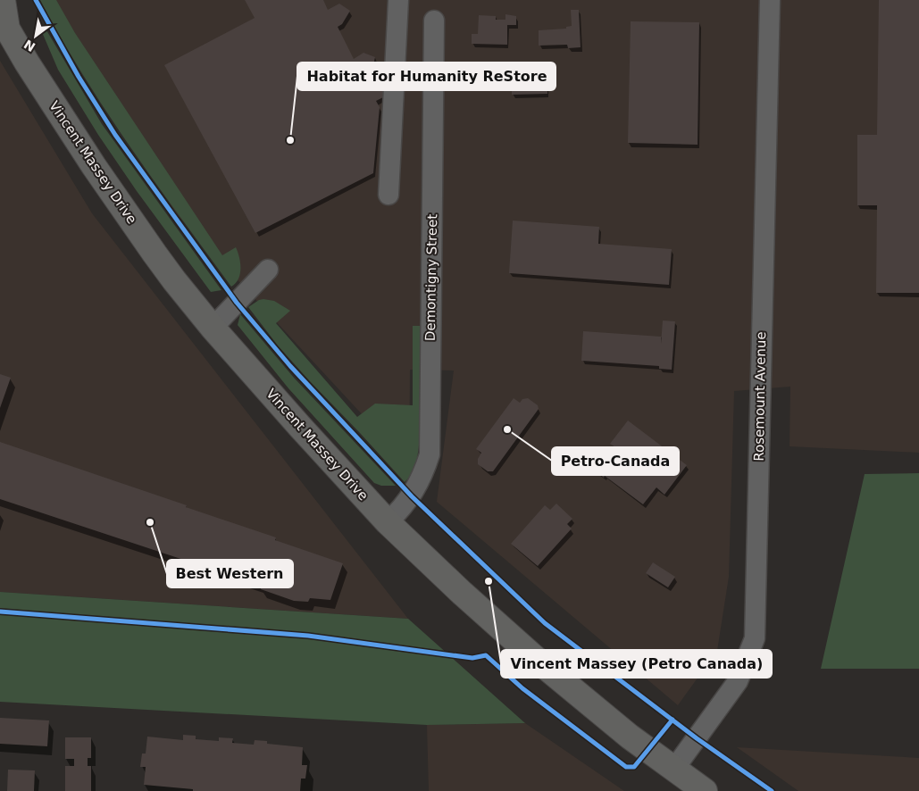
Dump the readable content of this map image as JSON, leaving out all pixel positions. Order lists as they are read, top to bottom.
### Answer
{
  "streets": {
    "main road": ["Vincent Massey Drive"],
    "street": ["Demontigny Street", "Rosemount Avenue"]
  },
  "crossings": [
    ["Vincent Massey Drive", "Demontigny Street"],
    ["Vincent Massey Drive", "Rosemount Avenue"]
  ],
  "places": [
    "Habitat for Humanity ReStore",
    "Petro-Canada",
    "Best Western",
    "Vincent Massey (Petro Canada)"
  ],
  "north": "bottom left"
}
